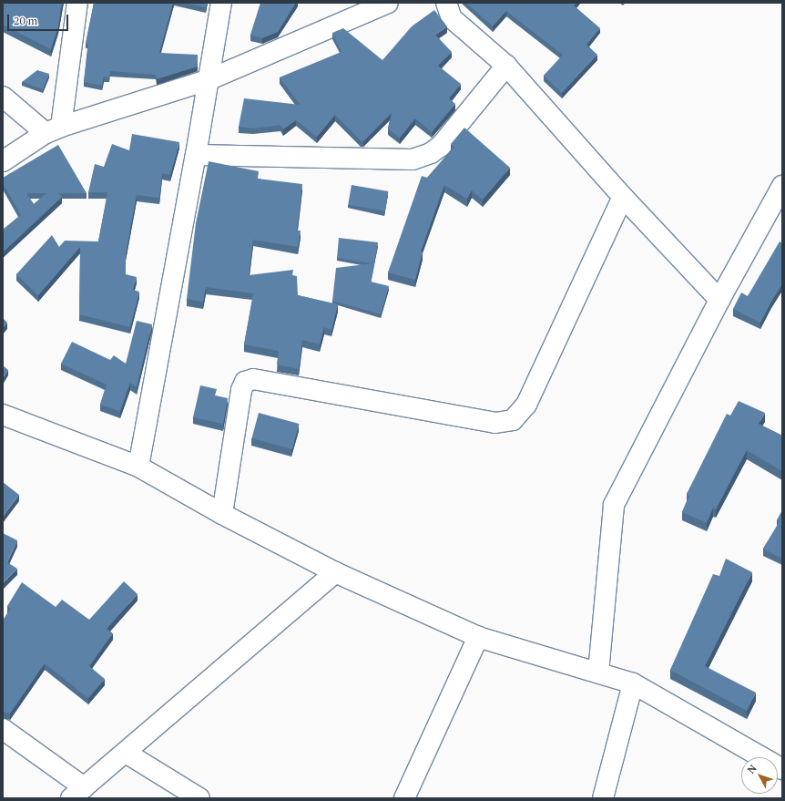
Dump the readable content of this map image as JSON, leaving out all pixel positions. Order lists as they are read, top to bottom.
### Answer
{
  "scale_bar": "20 m",
  "north": "top left"
}
